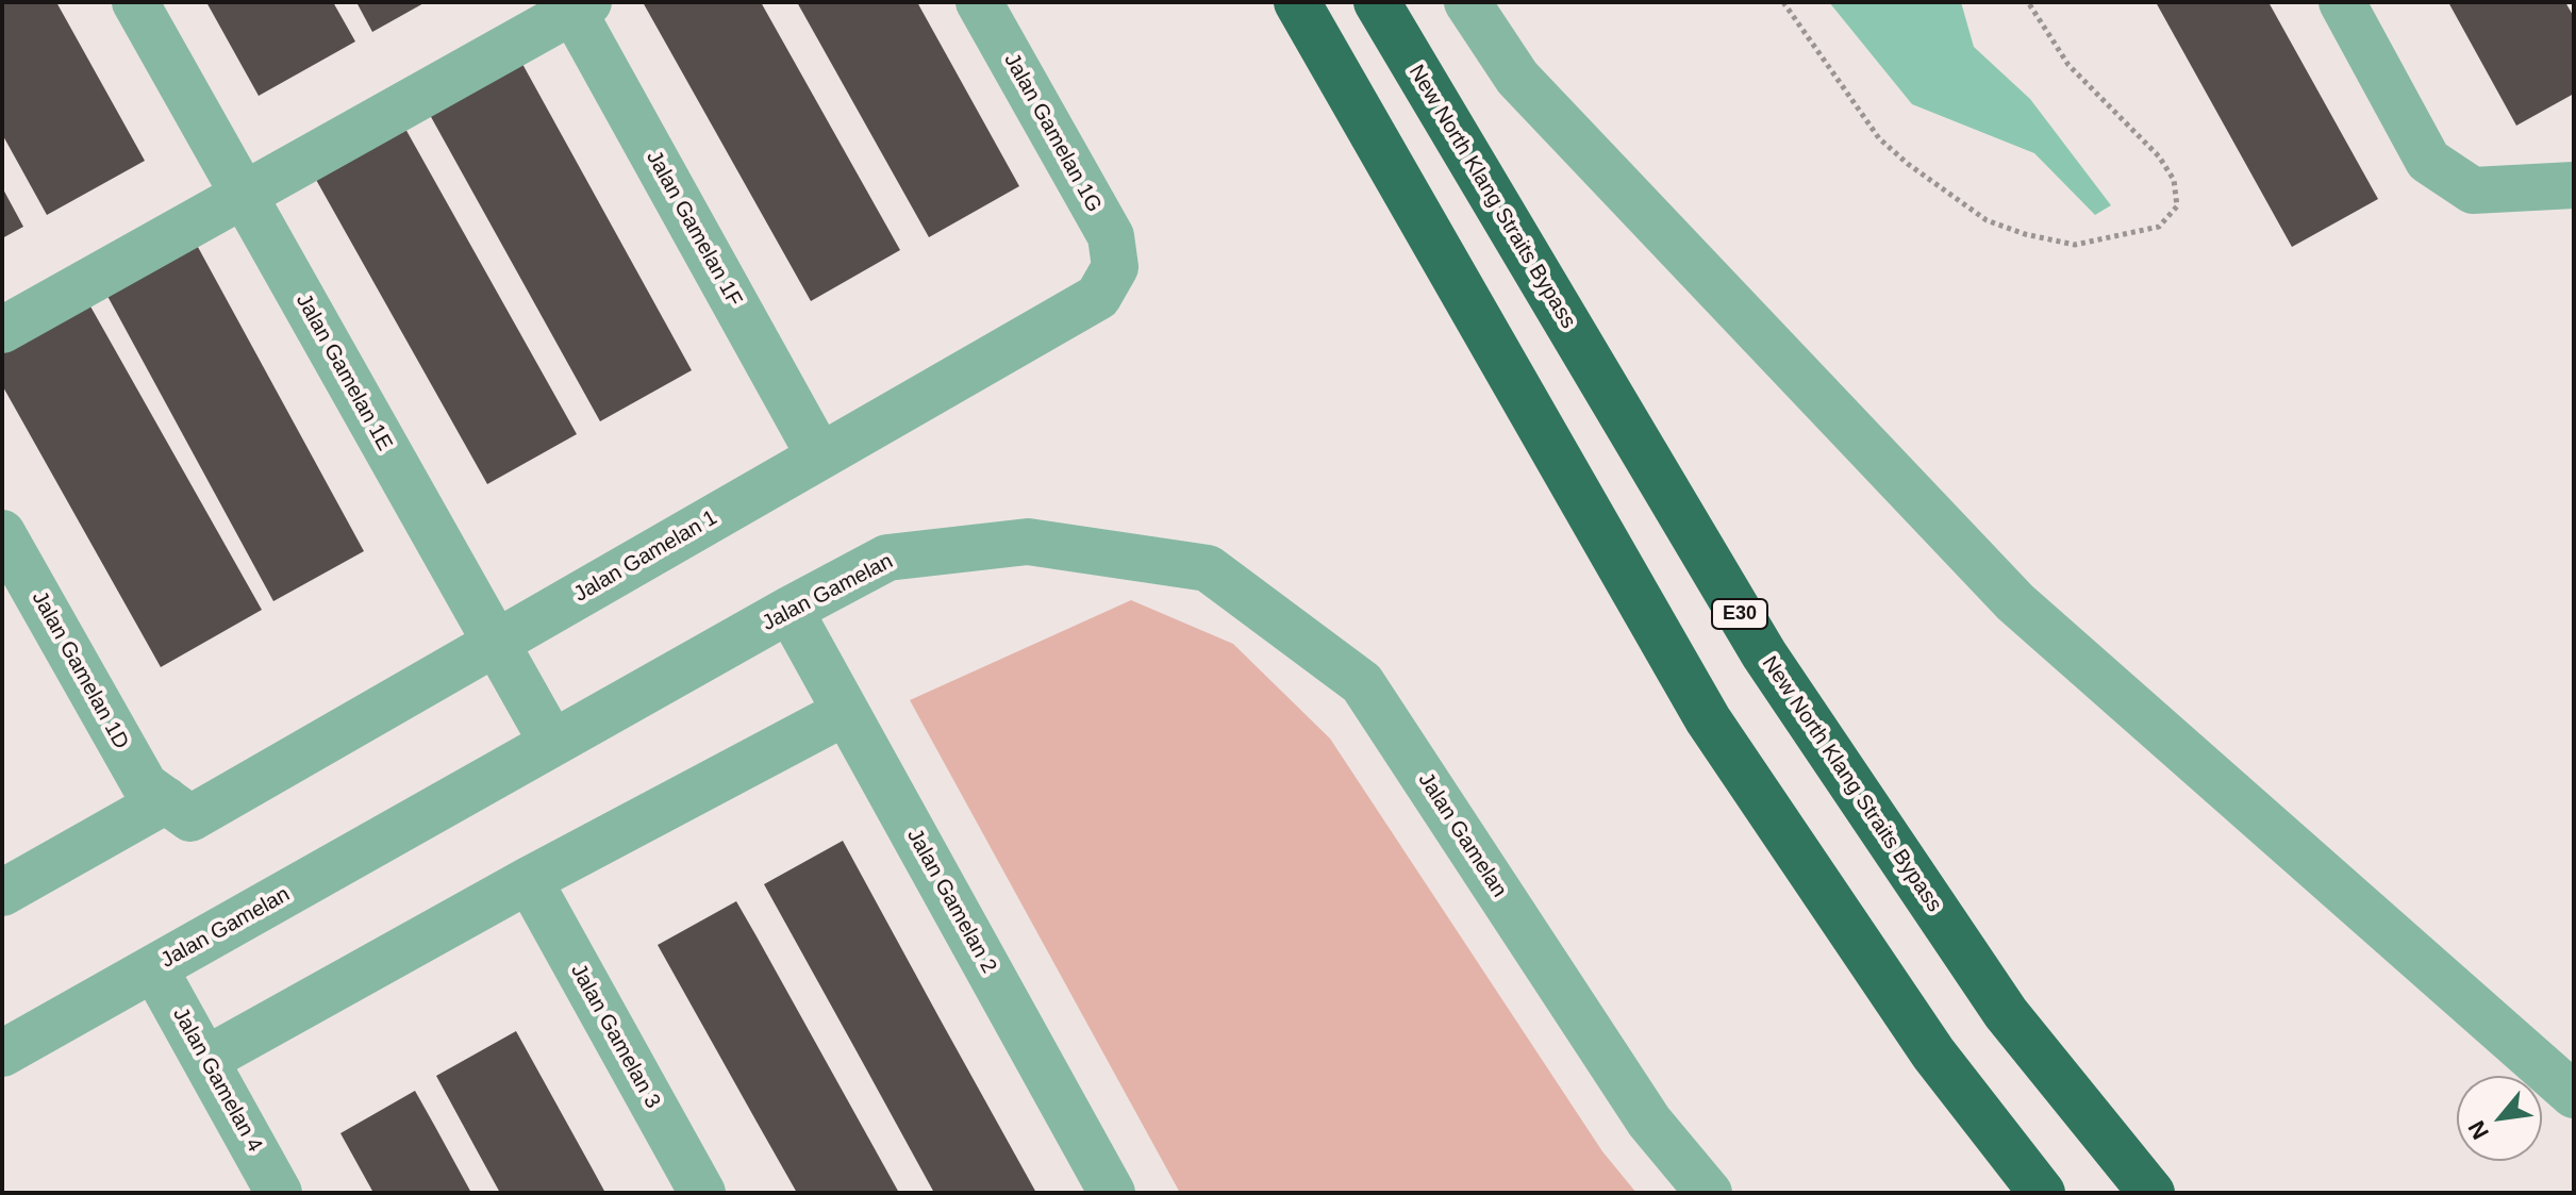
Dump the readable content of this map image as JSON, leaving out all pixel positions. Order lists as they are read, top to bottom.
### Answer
{
  "streets": {
    "highway": ["New North Klang Straits Bypass", "E30"],
    "street": [
      "Jalan Gamelan 1G",
      "Jalan Gamelan 1F",
      "Jalan Gamelan 1E",
      "Jalan Gamelan 1",
      "Jalan Gamelan",
      "Jalan Gamelan 1D",
      "Jalan Gamelan 2",
      "Jalan Gamelan 3",
      "Jalan Gamelan 4"
    ]
  },
  "crossings": [
    ["Jalan Gamelan 1G", "Jalan Gamelan 1"],
    ["Jalan Gamelan 1F", "Jalan Gamelan 1"],
    ["Jalan Gamelan 1E", "Jalan Gamelan 1"],
    ["Jalan Gamelan 1E", "Jalan Gamelan"],
    ["Jalan Gamelan 1", "Jalan Gamelan 1D"],
    ["Jalan Gamelan", "Jalan Gamelan 2"],
    ["Jalan Gamelan", "Jalan Gamelan 4"]
  ],
  "north": "bottom left"
}
